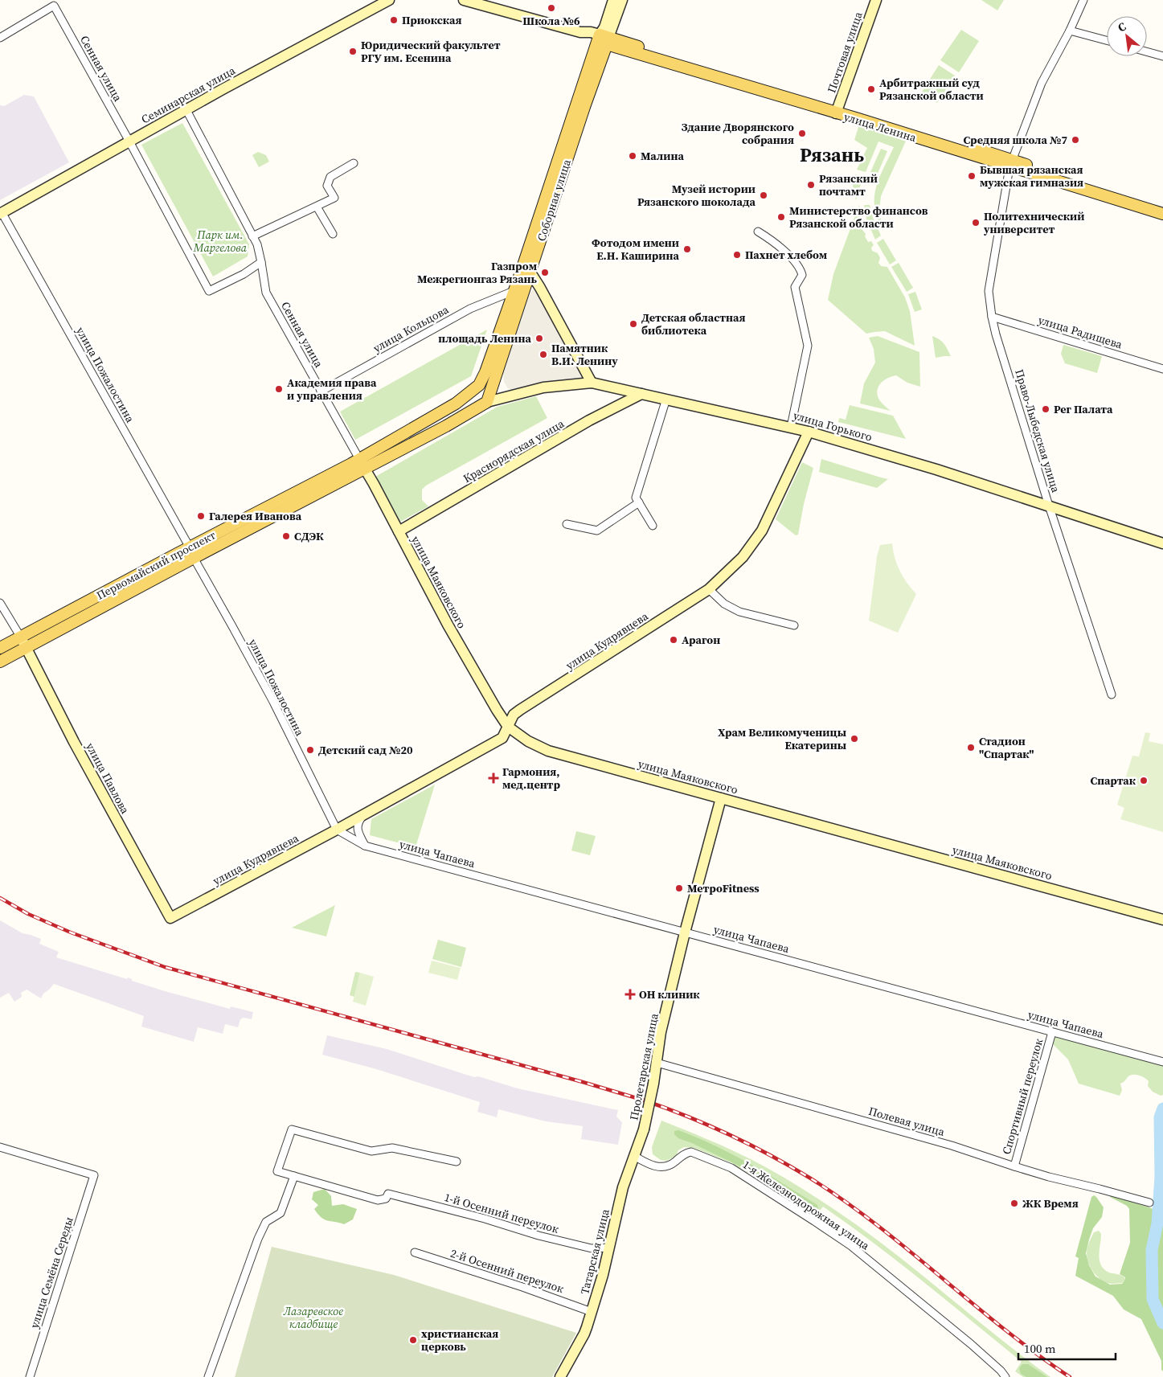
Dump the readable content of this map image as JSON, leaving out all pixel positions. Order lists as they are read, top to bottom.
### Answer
{
  "streets": {
    "main road": ["улица Ленина", "Соборная улица", "Первомайский проспект"],
    "street": [
      "Почтовая улица",
      "Сенная улица",
      "Семинарская улица",
      "улица Кольцова",
      "улица Радищева",
      "улица Пожалостина",
      "улица Горького",
      "Право-Лыбедская улица",
      "Краснорядская улица",
      "улица Маяковского",
      "улица Кудрявцева",
      "улица Павлова",
      "улица Чапаева",
      "Пролетарская улица",
      "Спортивный переулок",
      "Полевая улица",
      "1-я Железнодорожная улица",
      "1-й Осенний переулок",
      "Татарская улица",
      "2-й Осенний переулок",
      "улица Семёна Середы"
    ]
  },
  "crossings": [
    ["Почтовая улица", "улица Ленина"],
    ["Сенная улица", "Семинарская улица"],
    ["Сенная улица", "улица Кольцова"],
    ["Сенная улица", "Первомайский проспект"],
    ["Сенная улица", "улица Маяковского"],
    ["Семинарская улица", "улица Пожалостина"],
    ["улица Ленина", "Соборная улица"],
    ["улица Ленина", "Право-Лыбедская улица"],
    ["Соборная улица", "улица Кольцова"],
    ["Соборная улица", "улица Горького"],
    ["Соборная улица", "Первомайский проспект"],
    ["улица Радищева", "Право-Лыбедская улица"],
    ["улица Пожалостина", "Первомайский проспект"],
    ["улица Пожалостина", "улица Кудрявцева"],
    ["улица Пожалостина", "улица Чапаева"],
    ["улица Горького", "Право-Лыбедская улица"],
    ["улица Горького", "Краснорядская улица"],
    ["улица Горького", "Первомайский проспект"],
    ["улица Горького", "улица Кудрявцева"],
    ["Краснорядская улица", "улица Маяковского"],
    ["Первомайский проспект", "улица Маяковского"],
    ["Первомайский проспект", "улица Павлова"],
    ["улица Маяковского", "улица Кудрявцева"],
    ["улица Маяковского", "Пролетарская улица"],
    ["улица Кудрявцева", "улица Павлова"],
    ["улица Кудрявцева", "улица Чапаева"],
    ["улица Чапаева", "Пролетарская улица"],
    ["улица Чапаева", "Спортивный переулок"],
    ["Пролетарская улица", "Полевая улица"],
    ["Пролетарская улица", "Татарская улица"],
    ["Спортивный переулок", "Полевая улица"],
    ["1-я Железнодорожная улица", "Татарская улица"],
    ["1-й Осенний переулок", "Татарская улица"],
    ["Татарская улица", "2-й Осенний переулок"]
  ],
  "districts": ["Рязань"],
  "parks": ["Парк им. Маргелова", "Лазаревское кладбище"],
  "places": {
    "other": [
      "Школа №6",
      "Приокская",
      "Юридический факультет РГУ им. Есенина",
      "Арбитражный суд Рязанской области",
      "Здание Дворянского собрания",
      "Средняя школа №7",
      "Малина",
      "Бывшая рязанская мужская гимназия",
      "Рязанский почтамт",
      "Музей истории Рязанского шоколада",
      "Министерство финансов Рязанской области",
      "Политехнический университет",
      "Фотодом имени Е.Н. Каширина",
      "Пахнет хлебом",
      "Газпром Межрегионгаз Рязань",
      "Детская областная библиотека",
      "площадь Ленина",
      "Памятник В.И. Ленину",
      "Академия права и управления",
      "Рег Палата",
      "Галерея Иванова",
      "СДЭК",
      "Арагон",
      "Храм Великомученицы Екатерины",
      "Стадион \"Спартак\"",
      "Детский сад №20",
      "Спартак",
      "МетроFitness",
      "ЖК Время",
      "христианская церковь"
    ],
    "health": ["Гармония, мед.центр", "ОН клиник"]
  },
  "scale_bar": "100 m",
  "north": "top left"
}
